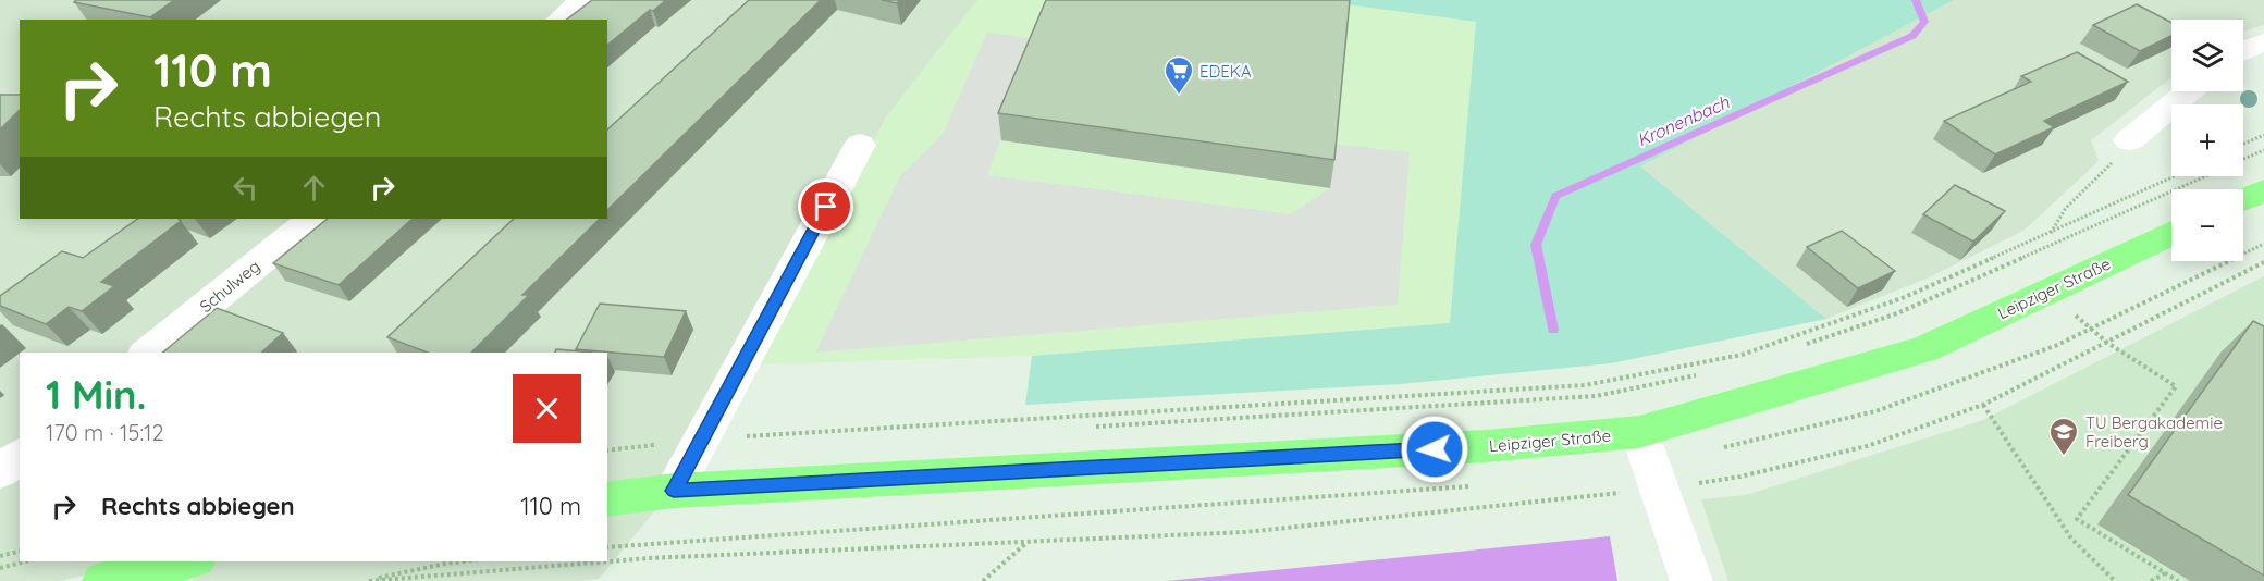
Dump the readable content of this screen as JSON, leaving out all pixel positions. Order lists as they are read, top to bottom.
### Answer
{
  "streets": {
    "main road": ["Leipziger Straße"],
    "street": ["Schulweg"]
  },
  "water": ["Kronenbach"],
  "places": {
    "supermarket": ["EDEKA"],
    "school or university": ["TU Bergakademie Freiberg"]
  },
  "page": {
    "map_buttons": ["+", "−"],
    "turn": ["110 m", "Rechts abbiegen"],
    "heading": ["1 Min.", "170 m · 15:12"],
    "list": [
      {
        "name": "Rechts abbiegen",
        "value": "110 m"
      }
    ]
  }
}
